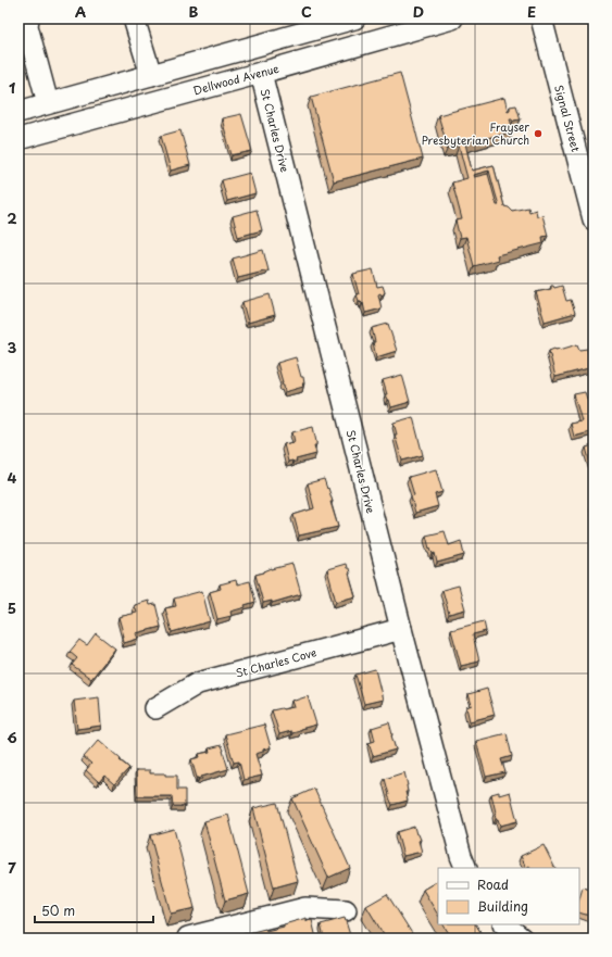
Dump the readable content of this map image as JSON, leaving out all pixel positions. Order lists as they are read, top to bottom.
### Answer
{
  "streets": {
    "street": [
      "Dellwood Avenue",
      "Signal Street",
      "St Charles Drive",
      "St Charles Cove"
    ]
  },
  "crossings": [
    ["Dellwood Avenue", "St Charles Drive"],
    ["St Charles Drive", "St Charles Cove"]
  ],
  "places": ["Frayser Presbyterian Church"],
  "legend": ["Road", "Building"],
  "scale_bar": "50 m",
  "grid": {
    "columns": [
      "A",
      "B",
      "C",
      "D",
      "E"
    ],
    "rows": [
      "1",
      "2",
      "3",
      "4",
      "5",
      "6",
      "7"
    ]
  }
}
